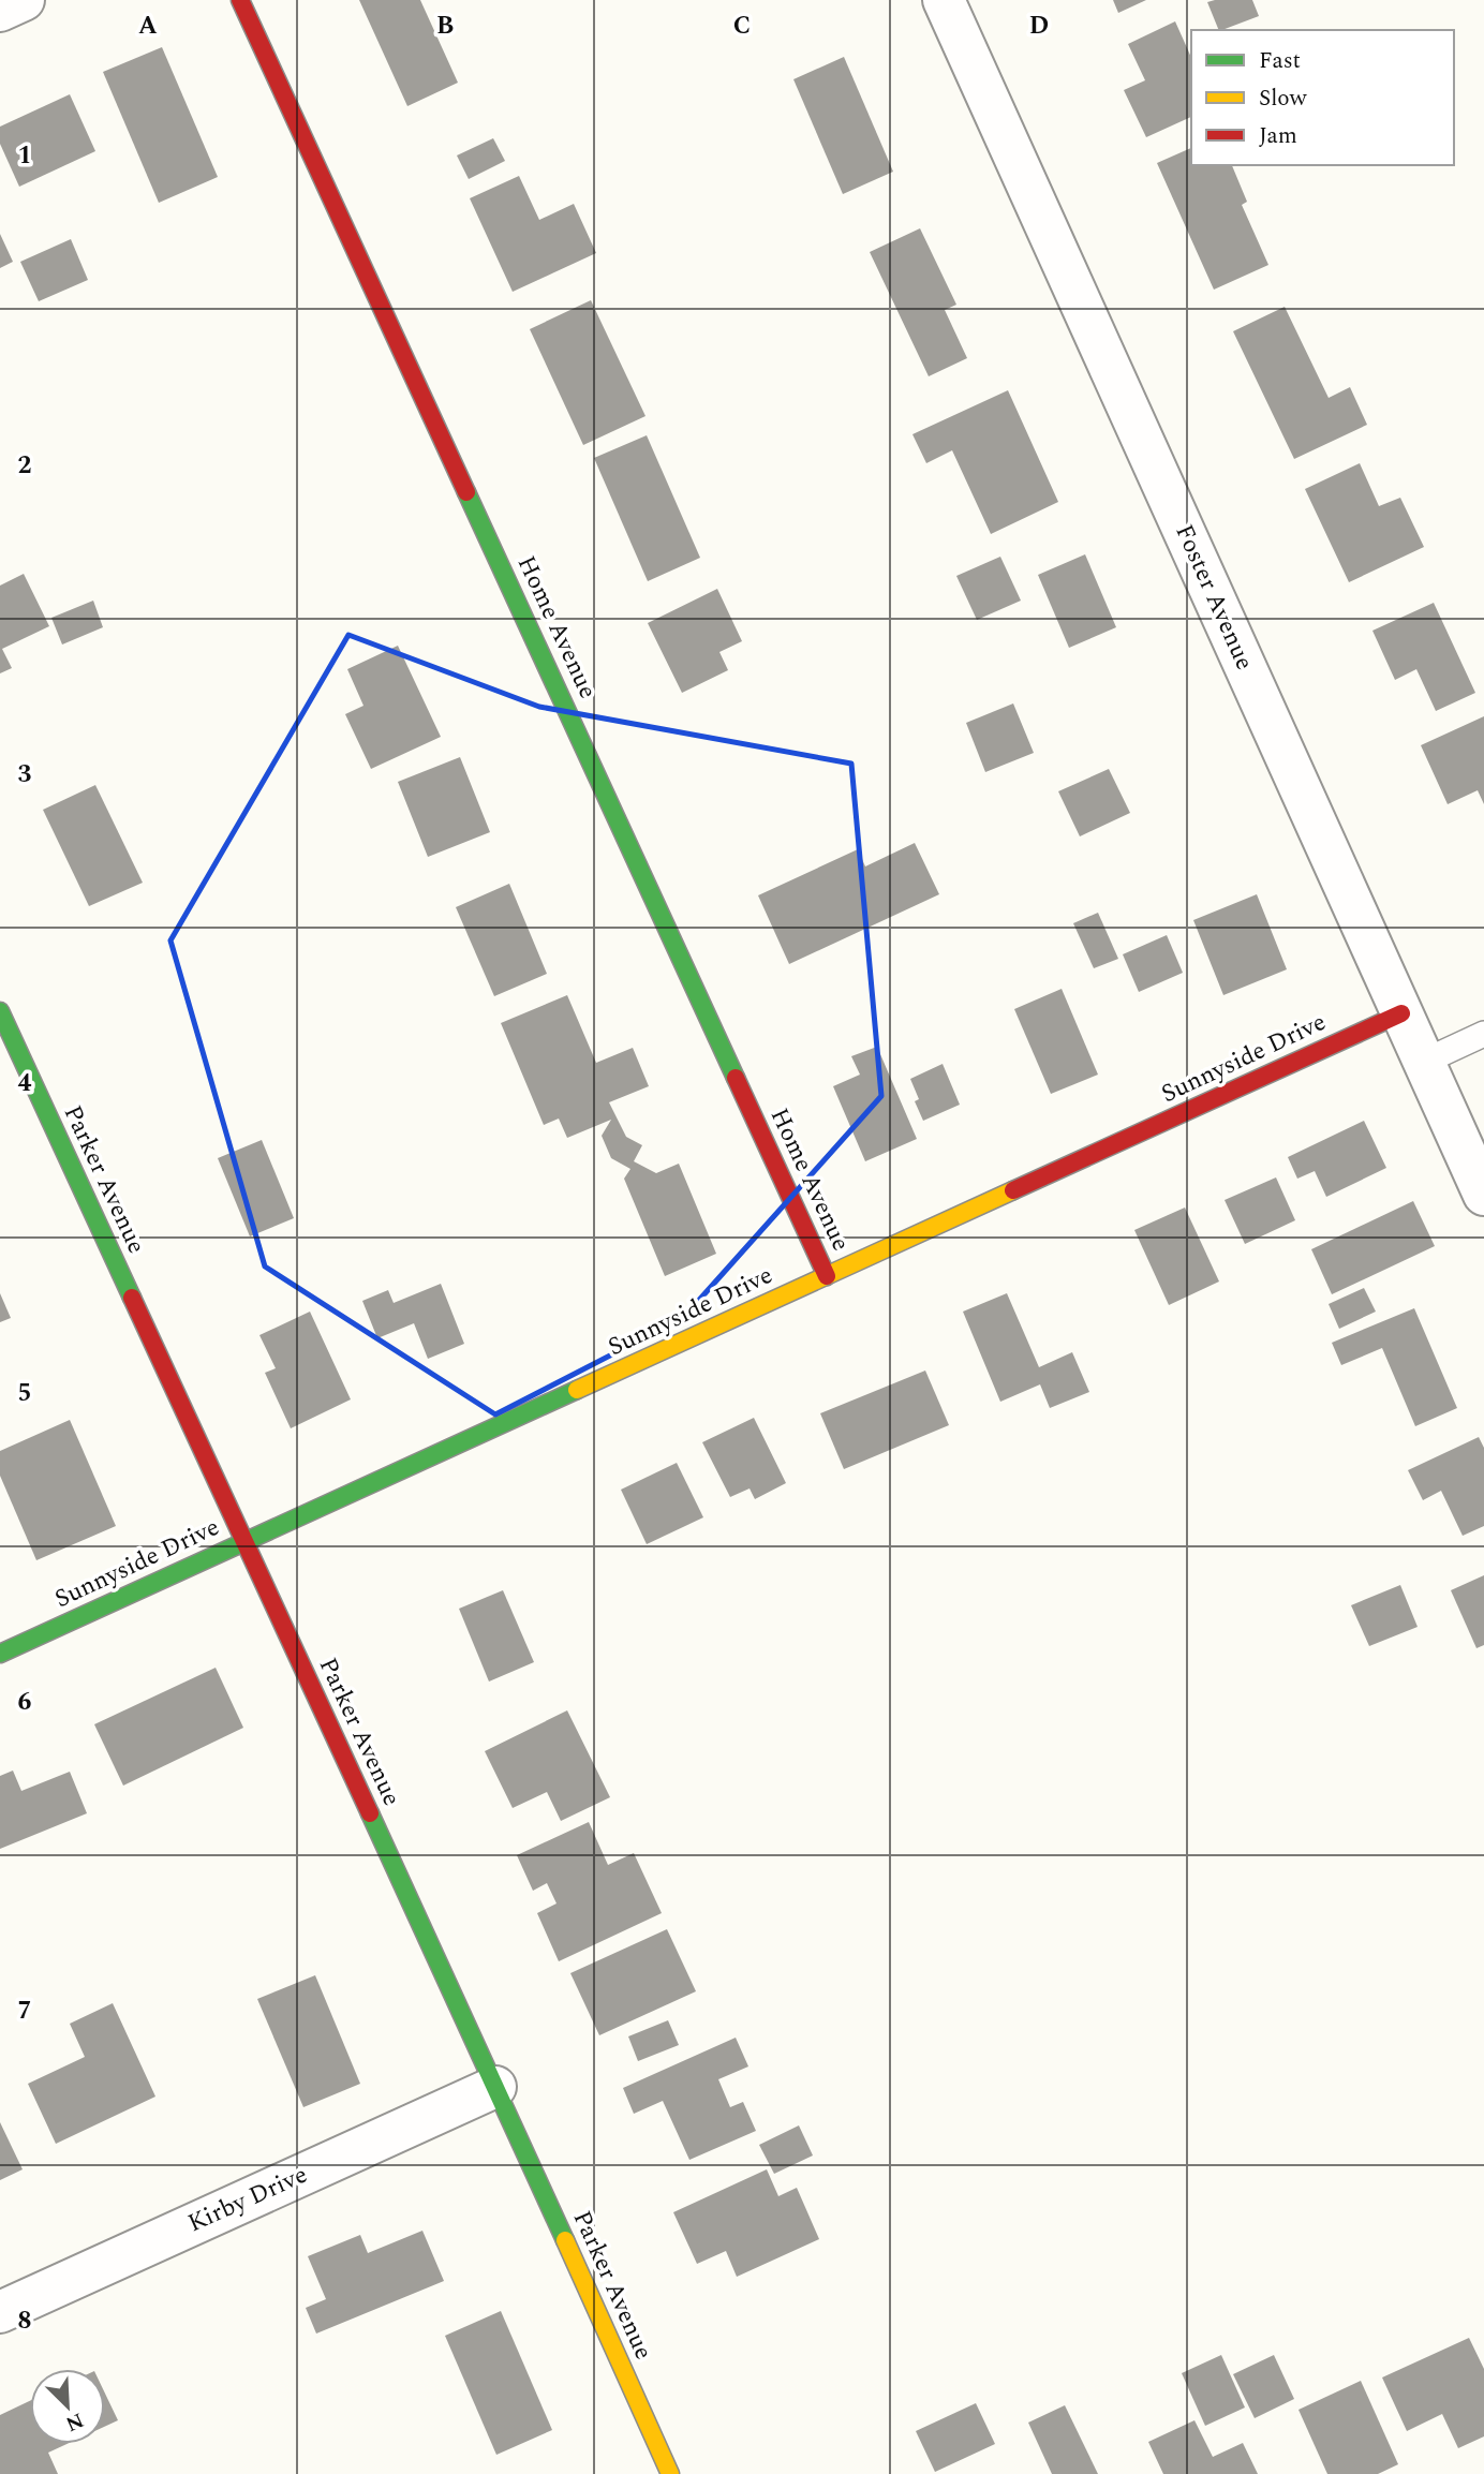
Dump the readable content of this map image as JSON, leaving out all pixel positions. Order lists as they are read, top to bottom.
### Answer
{
  "streets": {
    "street": [
      "Foster Avenue",
      "Home Avenue",
      "Sunnyside Drive",
      "Parker Avenue",
      "Kirby Drive"
    ]
  },
  "crossings": [
    ["Foster Avenue", "Sunnyside Drive"],
    ["Home Avenue", "Sunnyside Drive"],
    ["Sunnyside Drive", "Parker Avenue"],
    ["Parker Avenue", "Kirby Drive"]
  ],
  "legend": ["Fast", "Slow", "Jam"],
  "north": "bottom right",
  "grid": {
    "columns": [
      "A",
      "B",
      "C",
      "D"
    ],
    "rows": [
      "1",
      "2",
      "3",
      "4",
      "5",
      "6",
      "7",
      "8"
    ]
  }
}
